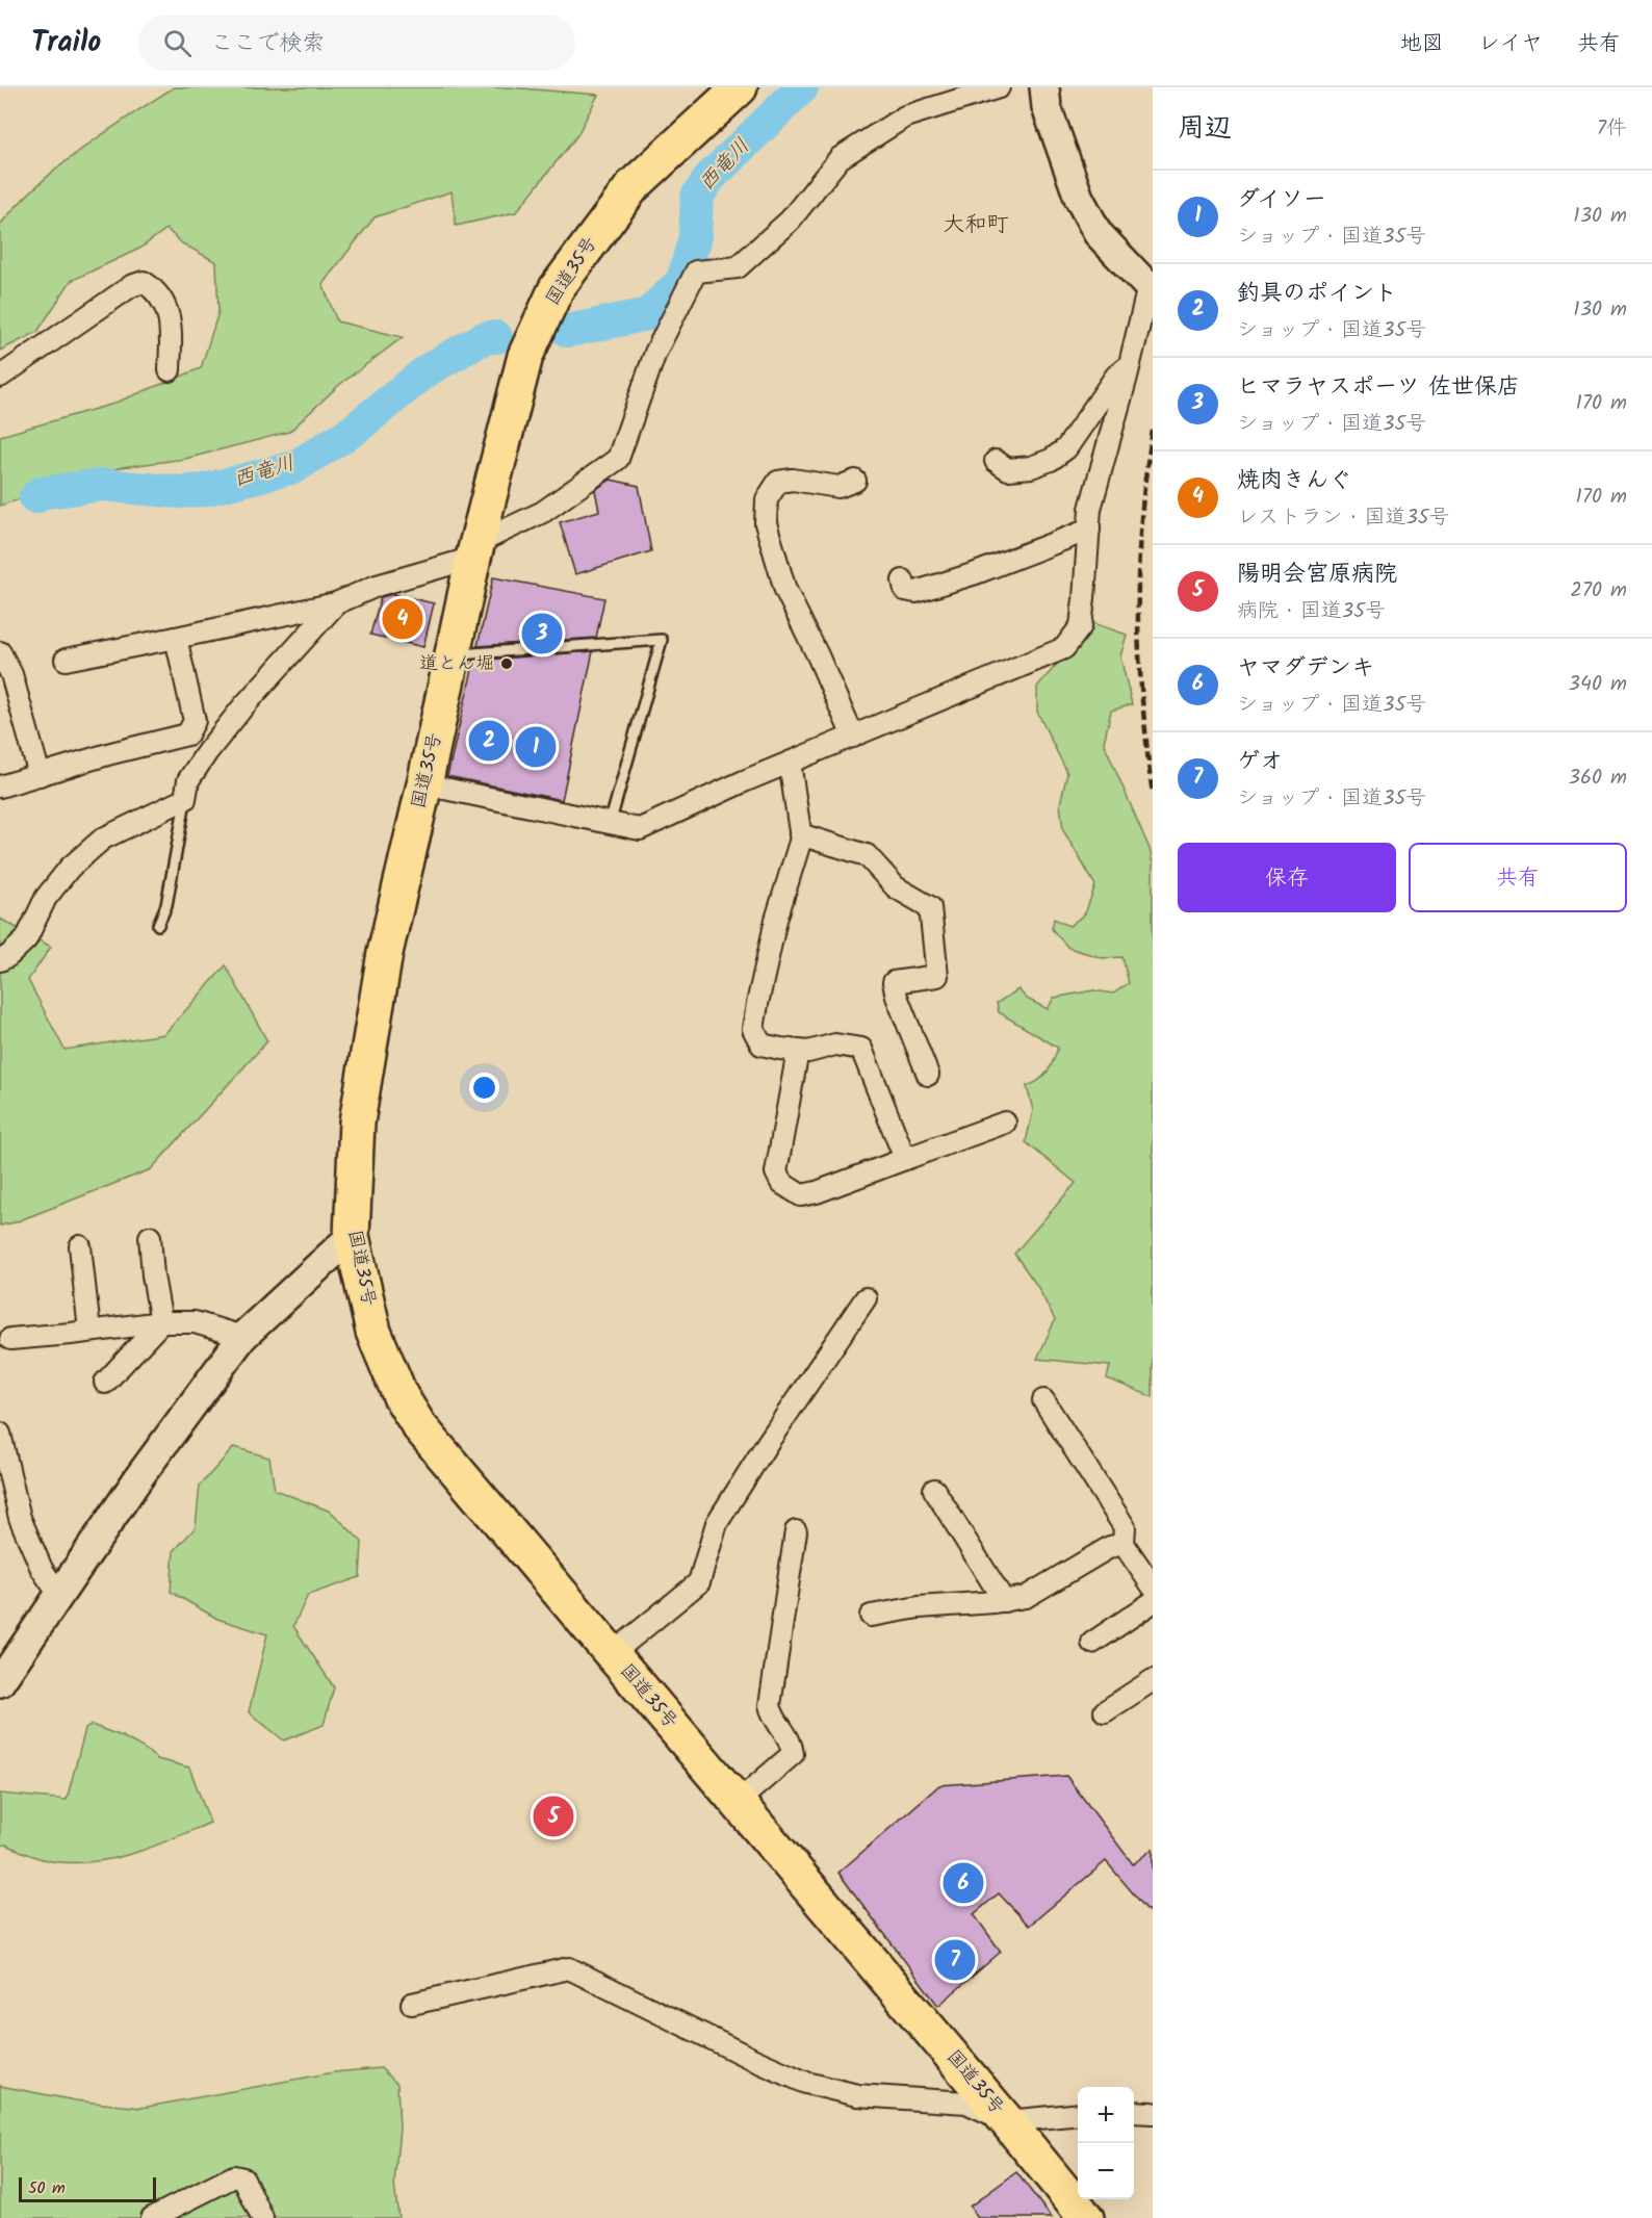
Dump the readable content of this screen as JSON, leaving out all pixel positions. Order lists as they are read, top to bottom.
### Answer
{
  "streets": {
    "highway": ["国道35号"]
  },
  "districts": ["大和町"],
  "water": ["西竜川"],
  "places": ["道とん堀"],
  "scale_bar": "50 m",
  "page": {
    "header": "Trailo",
    "search": "ここで検索",
    "nav": ["地図", "レイヤ", "共有"],
    "heading": ["周辺", "7件"],
    "list": [
      {
        "mark": "1",
        "name": "ダイソー",
        "note": "ショップ · 国道35号",
        "value": "130 m"
      },
      {
        "mark": "2",
        "name": "釣具のポイント",
        "note": "ショップ · 国道35号",
        "value": "130 m"
      },
      {
        "mark": "3",
        "name": "ヒマラヤスポーツ 佐世保店",
        "note": "ショップ · 国道35号",
        "value": "170 m"
      },
      {
        "mark": "4",
        "name": "焼肉きんぐ",
        "note": "レストラン · 国道35号",
        "value": "170 m"
      },
      {
        "mark": "5",
        "name": "陽明会宮原病院",
        "note": "病院 · 国道35号",
        "value": "270 m"
      },
      {
        "mark": "6",
        "name": "ヤマダデンキ",
        "note": "ショップ · 国道35号",
        "value": "340 m"
      },
      {
        "mark": "7",
        "name": "ゲオ",
        "note": "ショップ · 国道35号",
        "value": "360 m"
      }
    ],
    "pins": [
      "4",
      "3",
      "2",
      "1",
      "5",
      "6",
      "7"
    ],
    "buttons": ["保存", "共有"],
    "map_buttons": ["+", "−"],
    "scale": "50 m"
  }
}
